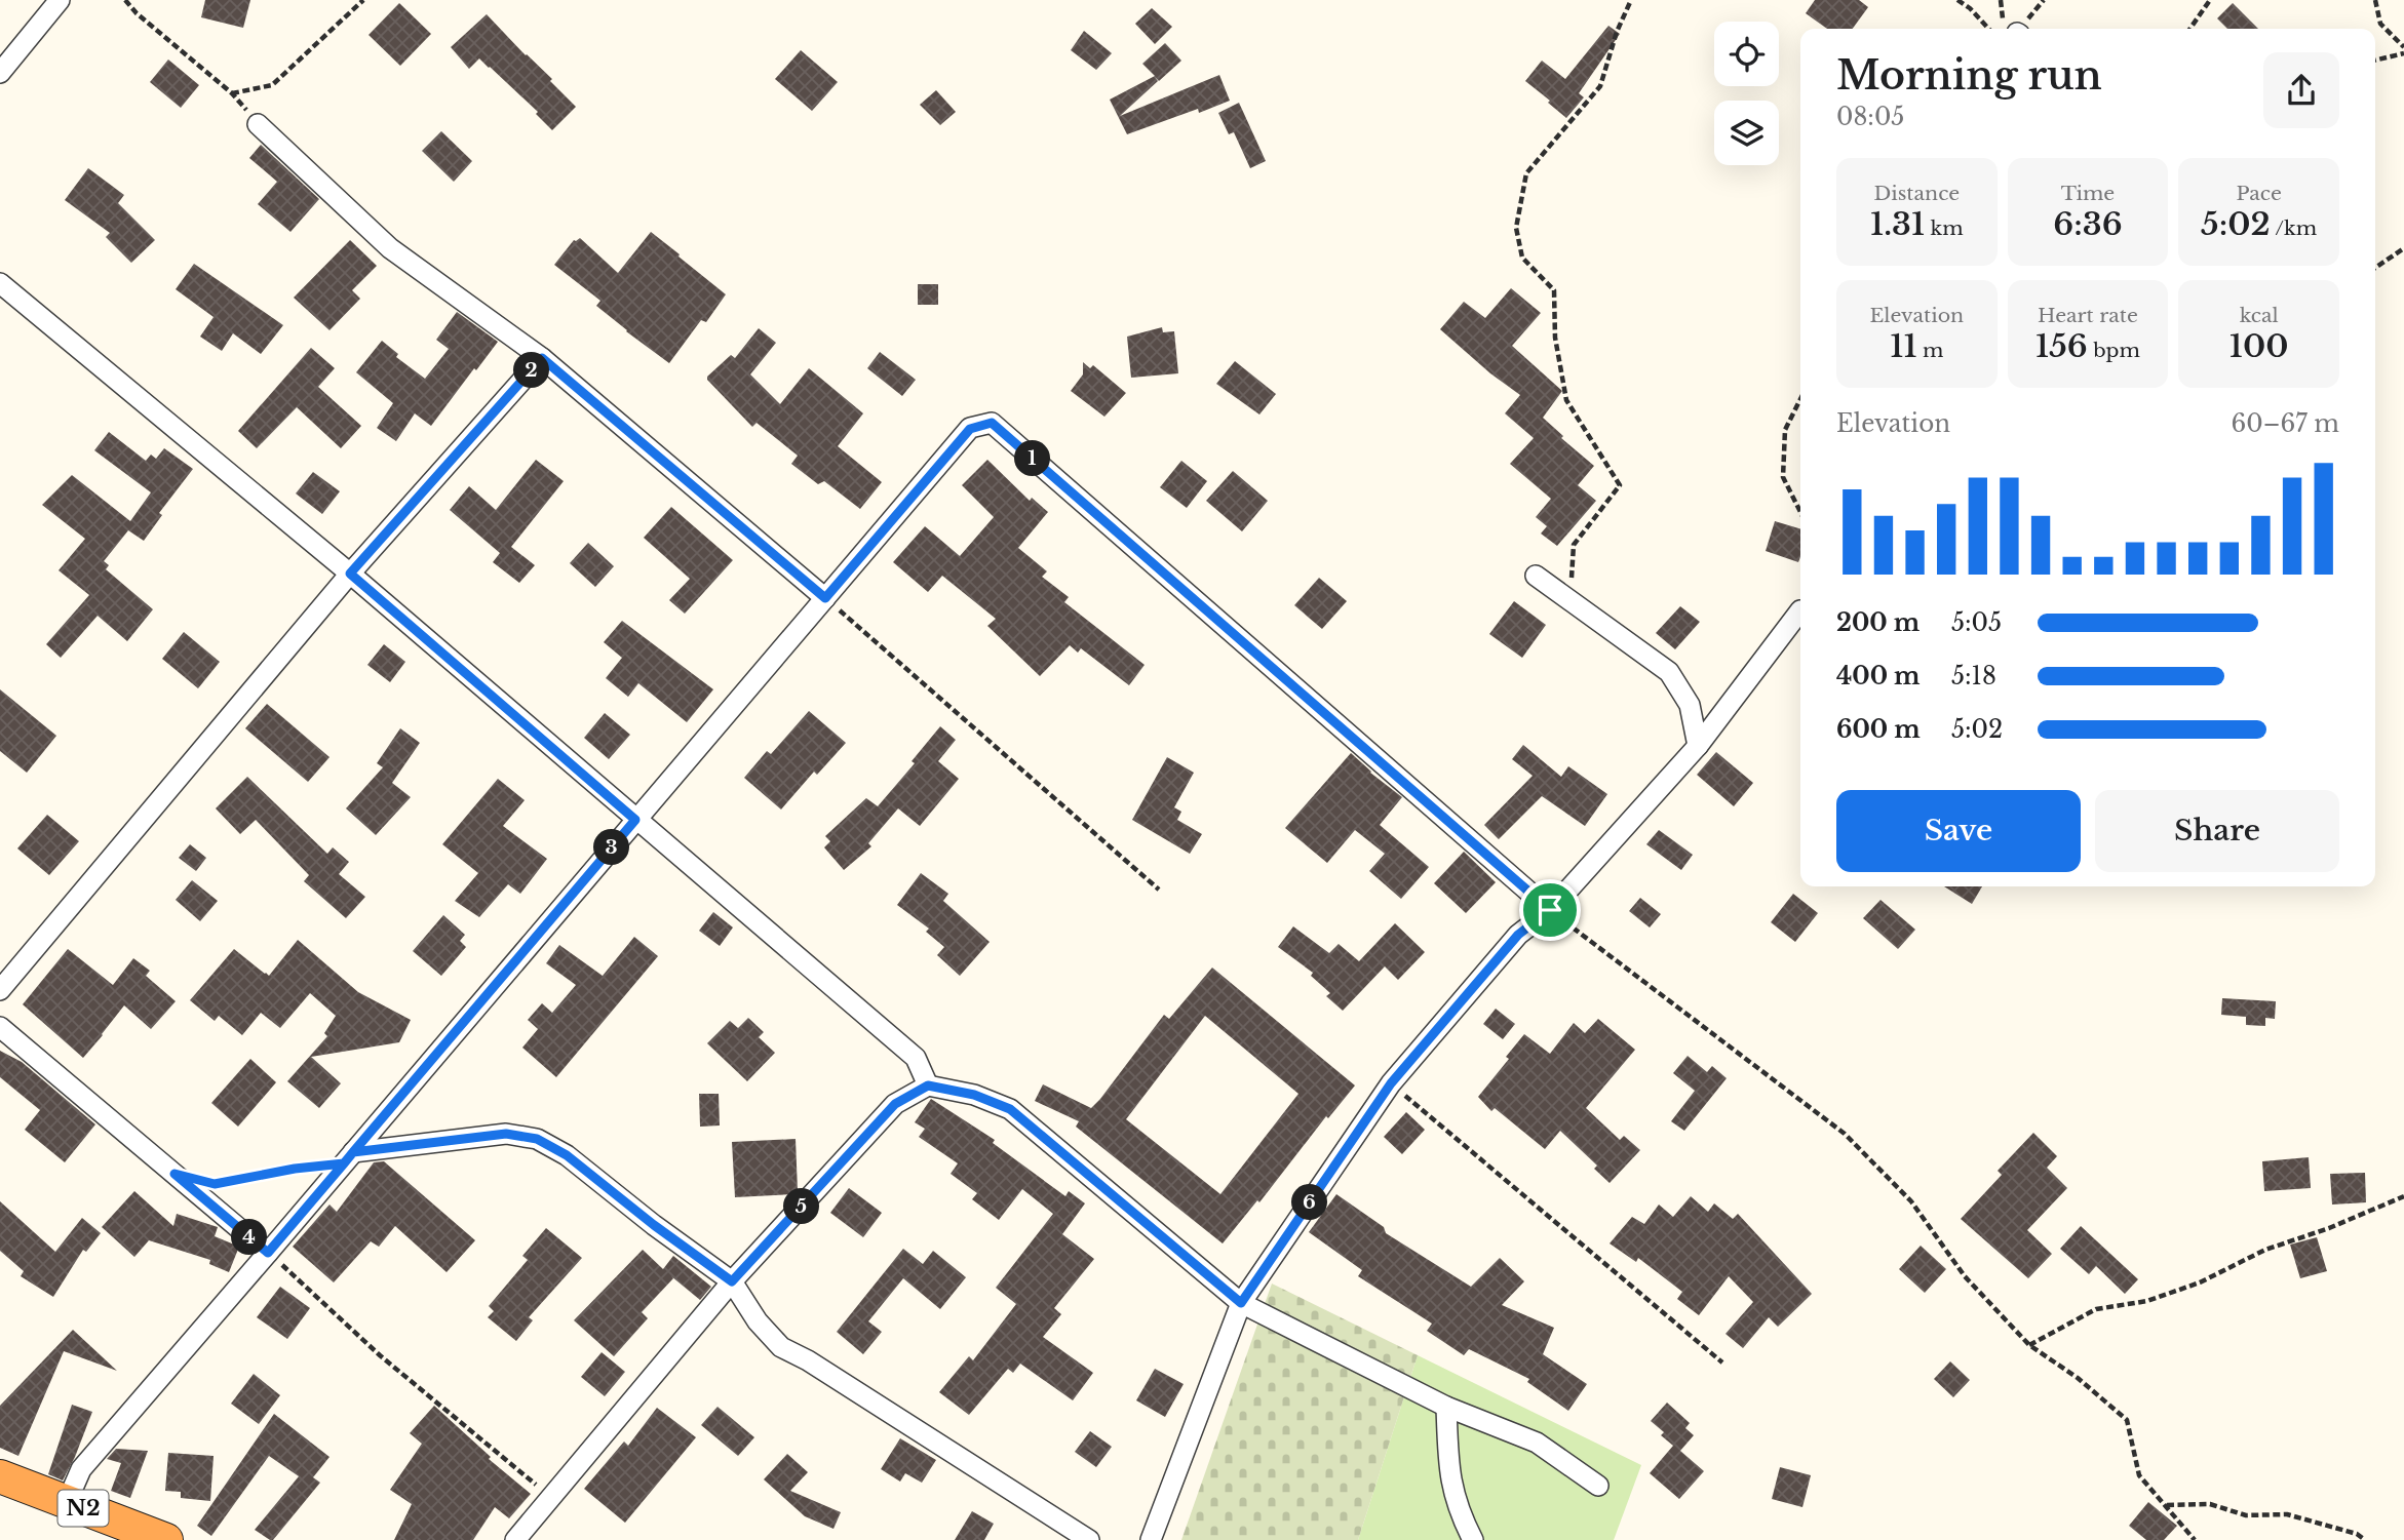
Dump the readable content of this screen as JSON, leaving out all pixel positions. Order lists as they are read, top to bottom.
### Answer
{
  "streets": {
    "highway": ["N2"]
  },
  "page": {
    "heading": ["Morning run", "08:05"],
    "stats": [
      ["Distance", "1.31 km"],
      ["Time", "6:36"],
      ["Pace", "5:02 /km"],
      ["Elevation", "11 m"],
      ["Heart rate", "156 bpm"],
      ["kcal", "100"]
    ],
    "pins": [
      "2",
      "1",
      "3",
      "6",
      "5",
      "4"
    ],
    "chart": ["Elevation", "60–67 m"],
    "list": [
      {
        "name": "200 m",
        "note": "5:05"
      },
      {
        "name": "400 m",
        "note": "5:18"
      },
      {
        "name": "600 m",
        "note": "5:02"
      }
    ],
    "buttons": ["Save", "Share"]
  }
}
